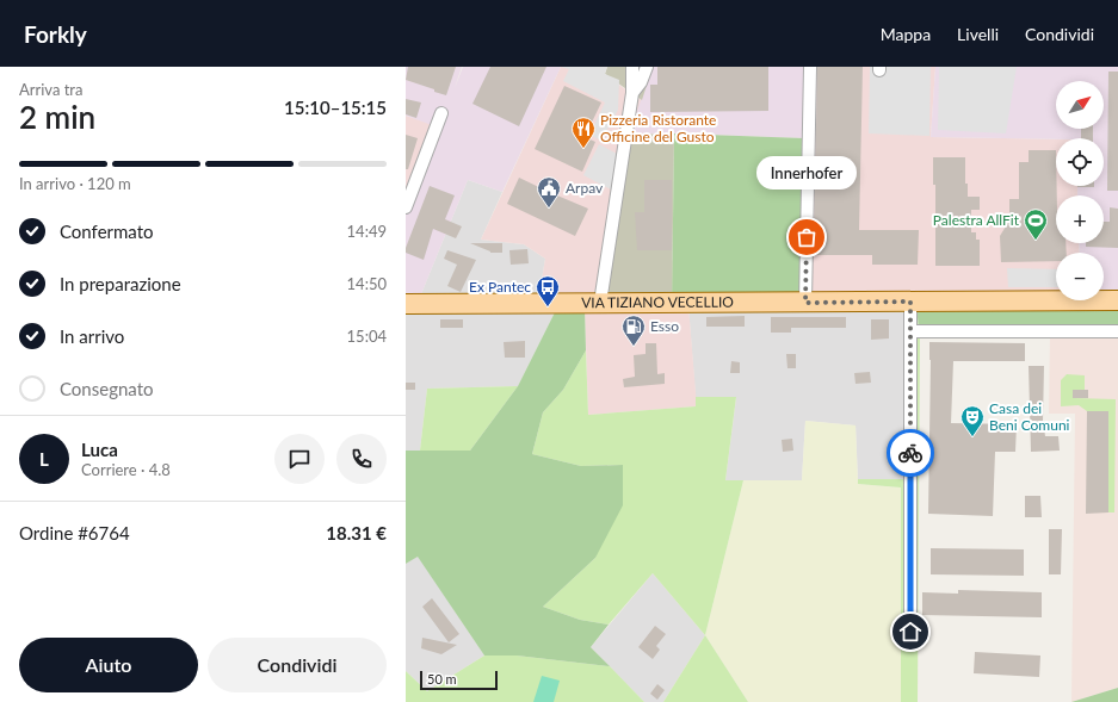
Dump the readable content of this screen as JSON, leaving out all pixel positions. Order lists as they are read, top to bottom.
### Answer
{
  "streets": {
    "main road": ["VIA TIZIANO VECELLIO"]
  },
  "places": {
    "restaurant": ["Pizzeria Ristorante Officine del Gusto"],
    "public building": ["Arpav"],
    "other": ["Innerhofer"],
    "sports": ["Palestra AllFit"],
    "bus stop": ["Ex Pantec"],
    "fuel station": ["Esso"],
    "theatre": ["Casa dei Beni Comuni"]
  },
  "scale_bar": "50 m",
  "north": "top right",
  "page": {
    "header": "Forkly",
    "nav": ["Mappa", "Livelli", "Condividi"],
    "heading": ["2 min", "Arriva tra", "15:10–15:15"],
    "panel": [
      "Luca",
      "Corriere · 4.8",
      "Ordine #6764",
      "18.31 €"
    ],
    "map_buttons": ["+", "−"],
    "bar": "In arrivo · 120 m",
    "bubble": "Innerhofer",
    "list": [
      ["Confermato", "14:49"],
      ["In preparazione", "14:50"],
      ["In arrivo", "15:04"],
      "Consegnato"
    ],
    "round": "L",
    "buttons": ["Aiuto", "Condividi"],
    "scale": "50 m"
  }
}
